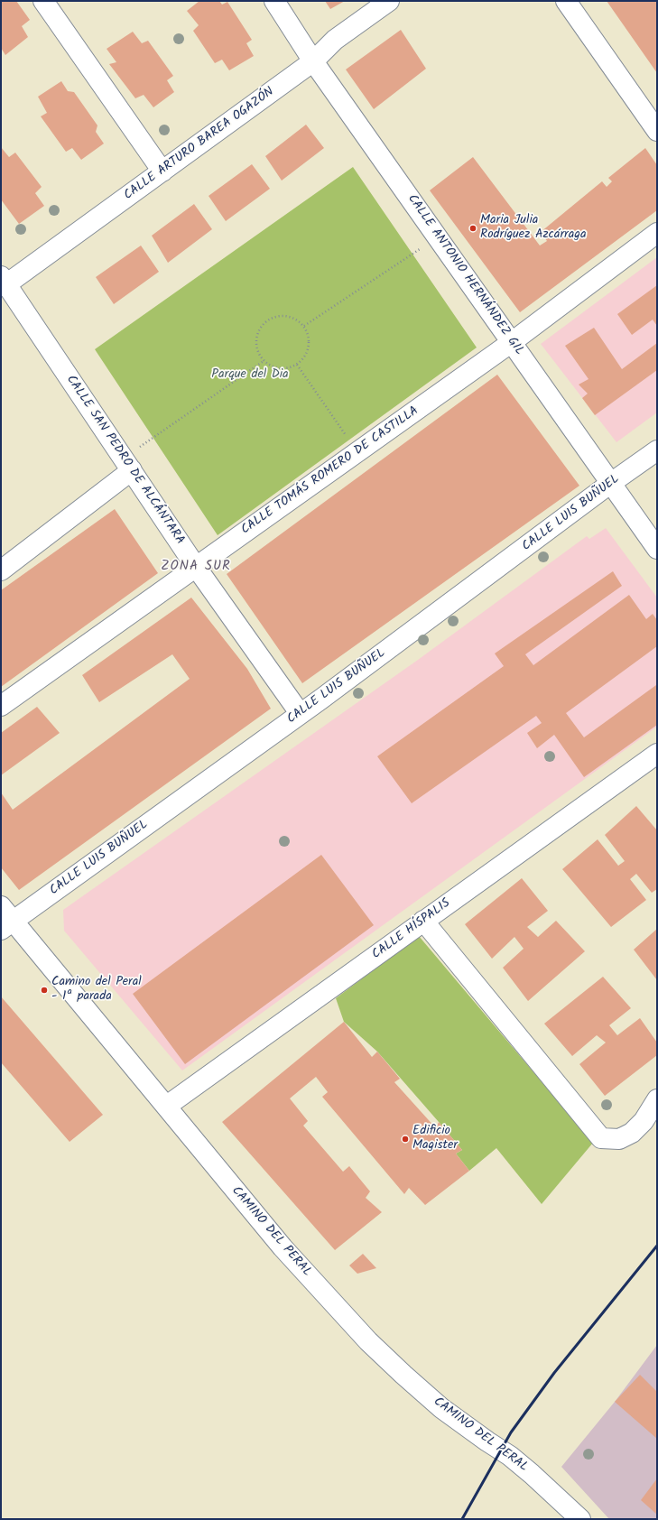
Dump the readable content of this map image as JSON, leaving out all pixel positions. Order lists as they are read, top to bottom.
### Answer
{
  "streets": {
    "street": [
      "CALLE ARTURO BAREA OGAZÓN",
      "CALLE ANTONIO HERNÁNDEZ GIL",
      "CALLE SAN PEDRO DE ALCÁNTARA",
      "CALLE TOMÁS ROMERO DE CASTILLA",
      "CALLE LUIS BUÑUEL",
      "CALLE HÍSPALIS",
      "CAMINO DEL PERAL"
    ]
  },
  "crossings": [
    ["CALLE ARTURO BAREA OGAZÓN", "CALLE ANTONIO HERNÁNDEZ GIL"],
    ["CALLE ARTURO BAREA OGAZÓN", "CALLE SAN PEDRO DE ALCÁNTARA"],
    ["CALLE ANTONIO HERNÁNDEZ GIL", "CALLE TOMÁS ROMERO DE CASTILLA"],
    ["CALLE ANTONIO HERNÁNDEZ GIL", "CALLE LUIS BUÑUEL"],
    ["CALLE SAN PEDRO DE ALCÁNTARA", "CALLE TOMÁS ROMERO DE CASTILLA"],
    ["CALLE SAN PEDRO DE ALCÁNTARA", "CALLE LUIS BUÑUEL"],
    ["CALLE LUIS BUÑUEL", "CAMINO DEL PERAL"],
    ["CALLE HÍSPALIS", "CAMINO DEL PERAL"]
  ],
  "districts": ["ZONA SUR"],
  "parks": ["Parque del Dia"],
  "places": ["Maria Julia Rodríguez Azcárraga", "Camino del Peral - 1ª parada", "Edificio Magister"]
}
